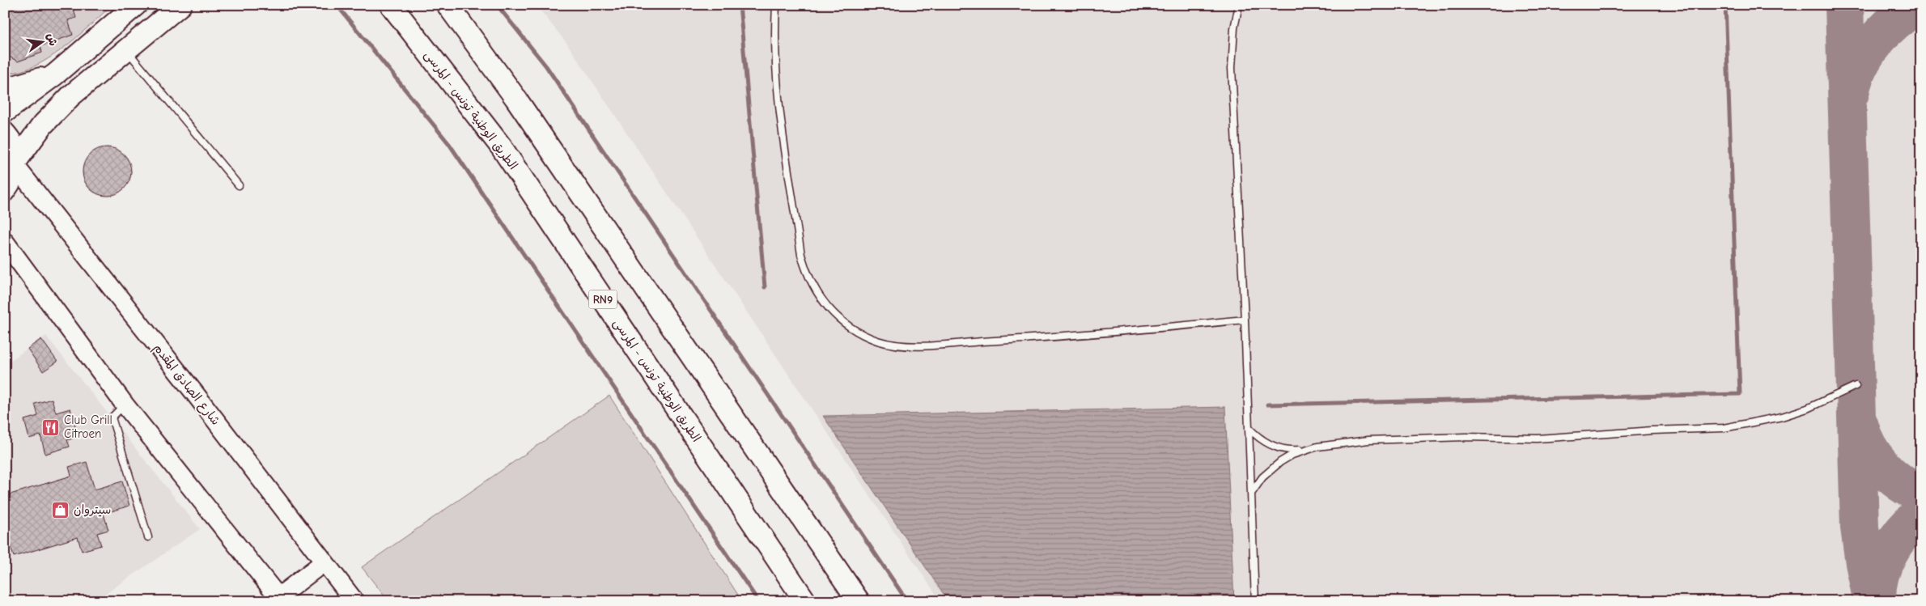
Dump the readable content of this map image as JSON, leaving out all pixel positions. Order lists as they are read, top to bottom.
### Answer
{
  "streets": {
    "highway": ["الطريق الوطنية تونس - المرسى", "RN9"],
    "main road": ["شارع الصادق المقدم"]
  },
  "places": {
    "restaurant": ["Club Grill Citroen"],
    "shop": ["سيتروان"]
  },
  "north": "right"
}
